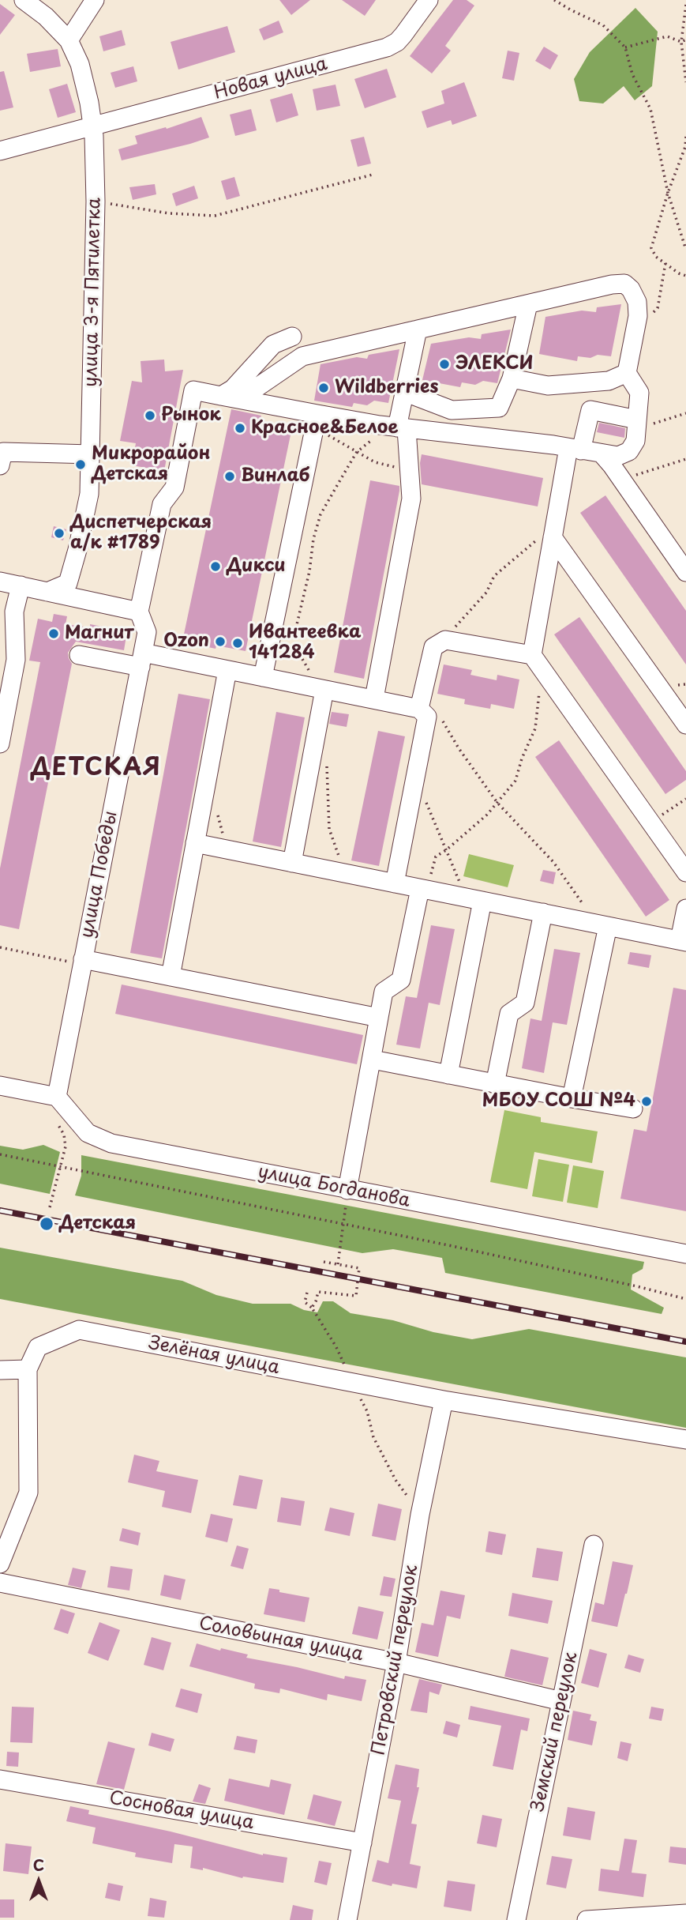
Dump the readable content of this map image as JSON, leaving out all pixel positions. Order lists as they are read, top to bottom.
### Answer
{
  "streets": {
    "street": [
      "Новая улица",
      "улица 3-я Пятилетка",
      "улица Победы",
      "улица Богданова",
      "Зелёная улица",
      "Соловьиная улица",
      "Петровский переулок",
      "Земский переулок",
      "Сосновая улица"
    ]
  },
  "crossings": [
    ["Новая улица", "улица 3-я Пятилетка"],
    ["улица Победы", "улица Богданова"],
    ["Зелёная улица", "Петровский переулок"],
    ["Соловьиная улица", "Петровский переулок"],
    ["Соловьиная улица", "Земский переулок"],
    ["Петровский переулок", "Сосновая улица"]
  ],
  "districts": ["ДЕТСКАЯ"],
  "places": [
    "ЭЛЕКСИ",
    "Wildberries",
    "Рынок",
    "Красное&Белое",
    "Микрорайон Детская",
    "Винлаб",
    "Диспетчерская а/к #1789",
    "Дикси",
    "Магнит",
    "Ozon",
    "Ивантеевка 141284",
    "МБОУ СОШ №4",
    "Детская"
  ],
  "north": "top"
}
